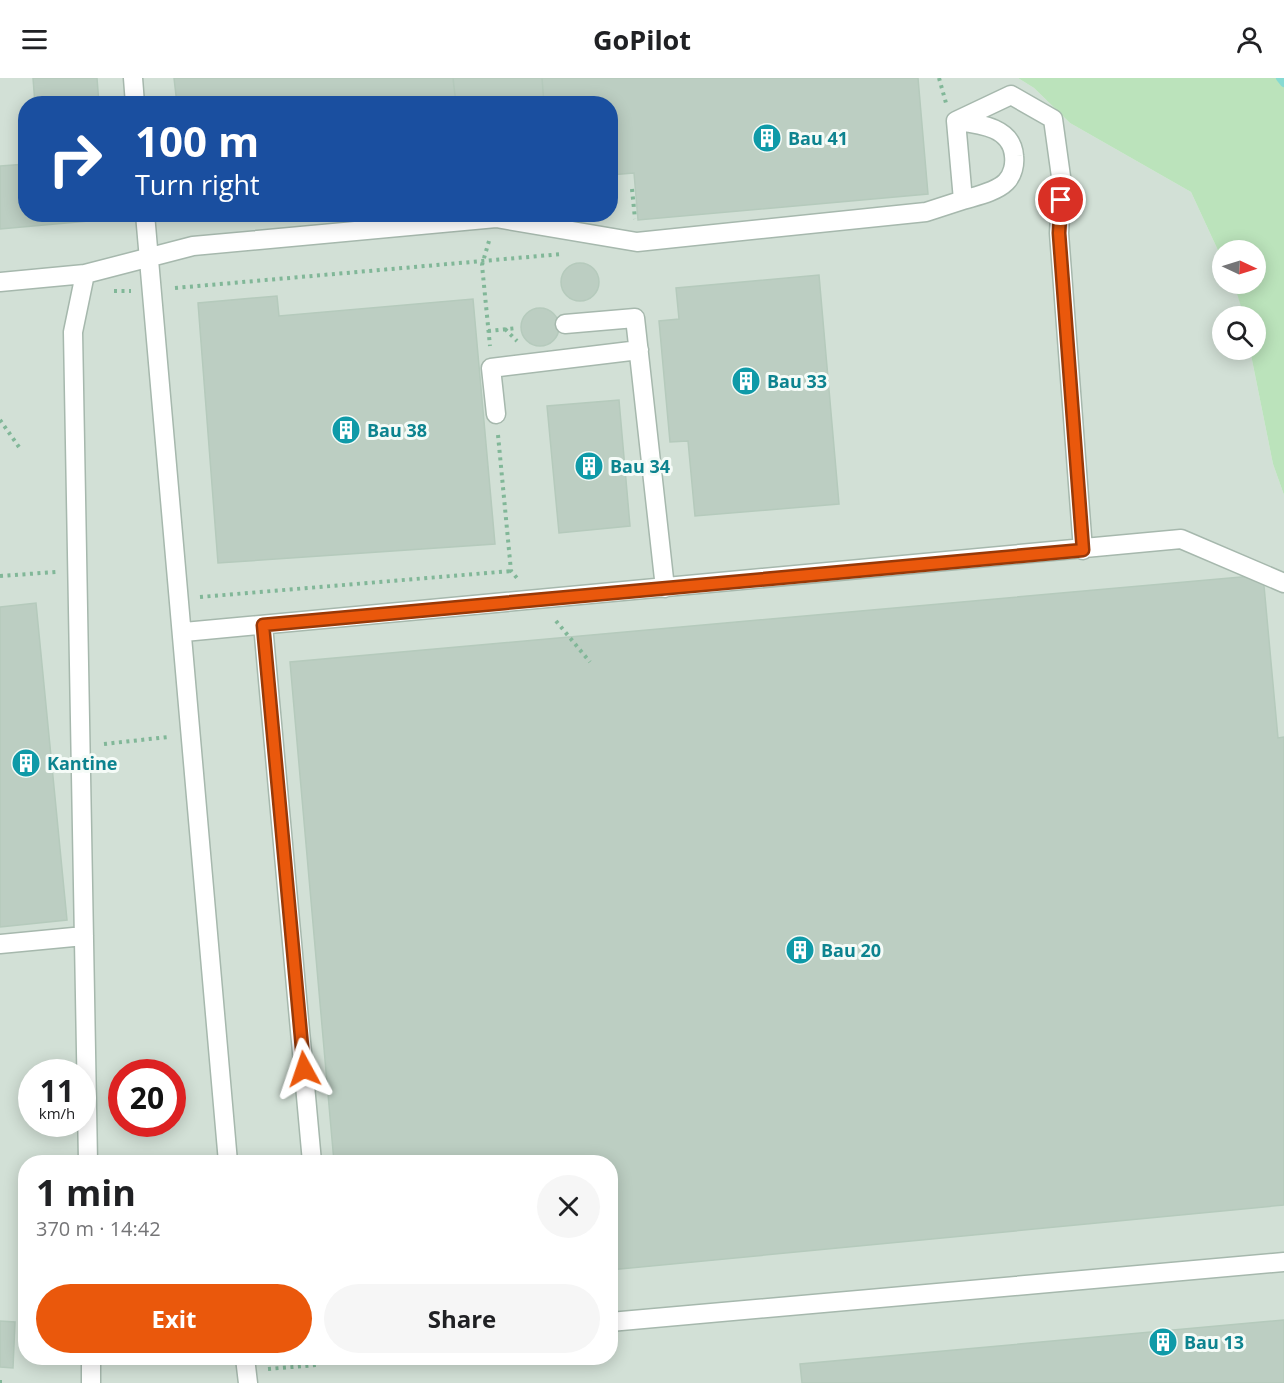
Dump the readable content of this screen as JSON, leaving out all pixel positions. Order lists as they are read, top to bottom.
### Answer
{
  "places": {
    "building": [
      "Bau 41",
      "Bau 33",
      "Bau 38",
      "Bau 34",
      "Kantine",
      "Bau 20",
      "Bau 13"
    ]
  },
  "north": "right",
  "page": {
    "header": "GoPilot",
    "turn": ["100 m", "Turn right"],
    "speed": "11 km/h",
    "limit": "20",
    "heading": ["1 min", "370 m · 14:42"],
    "buttons": ["Exit", "Share"]
  }
}
